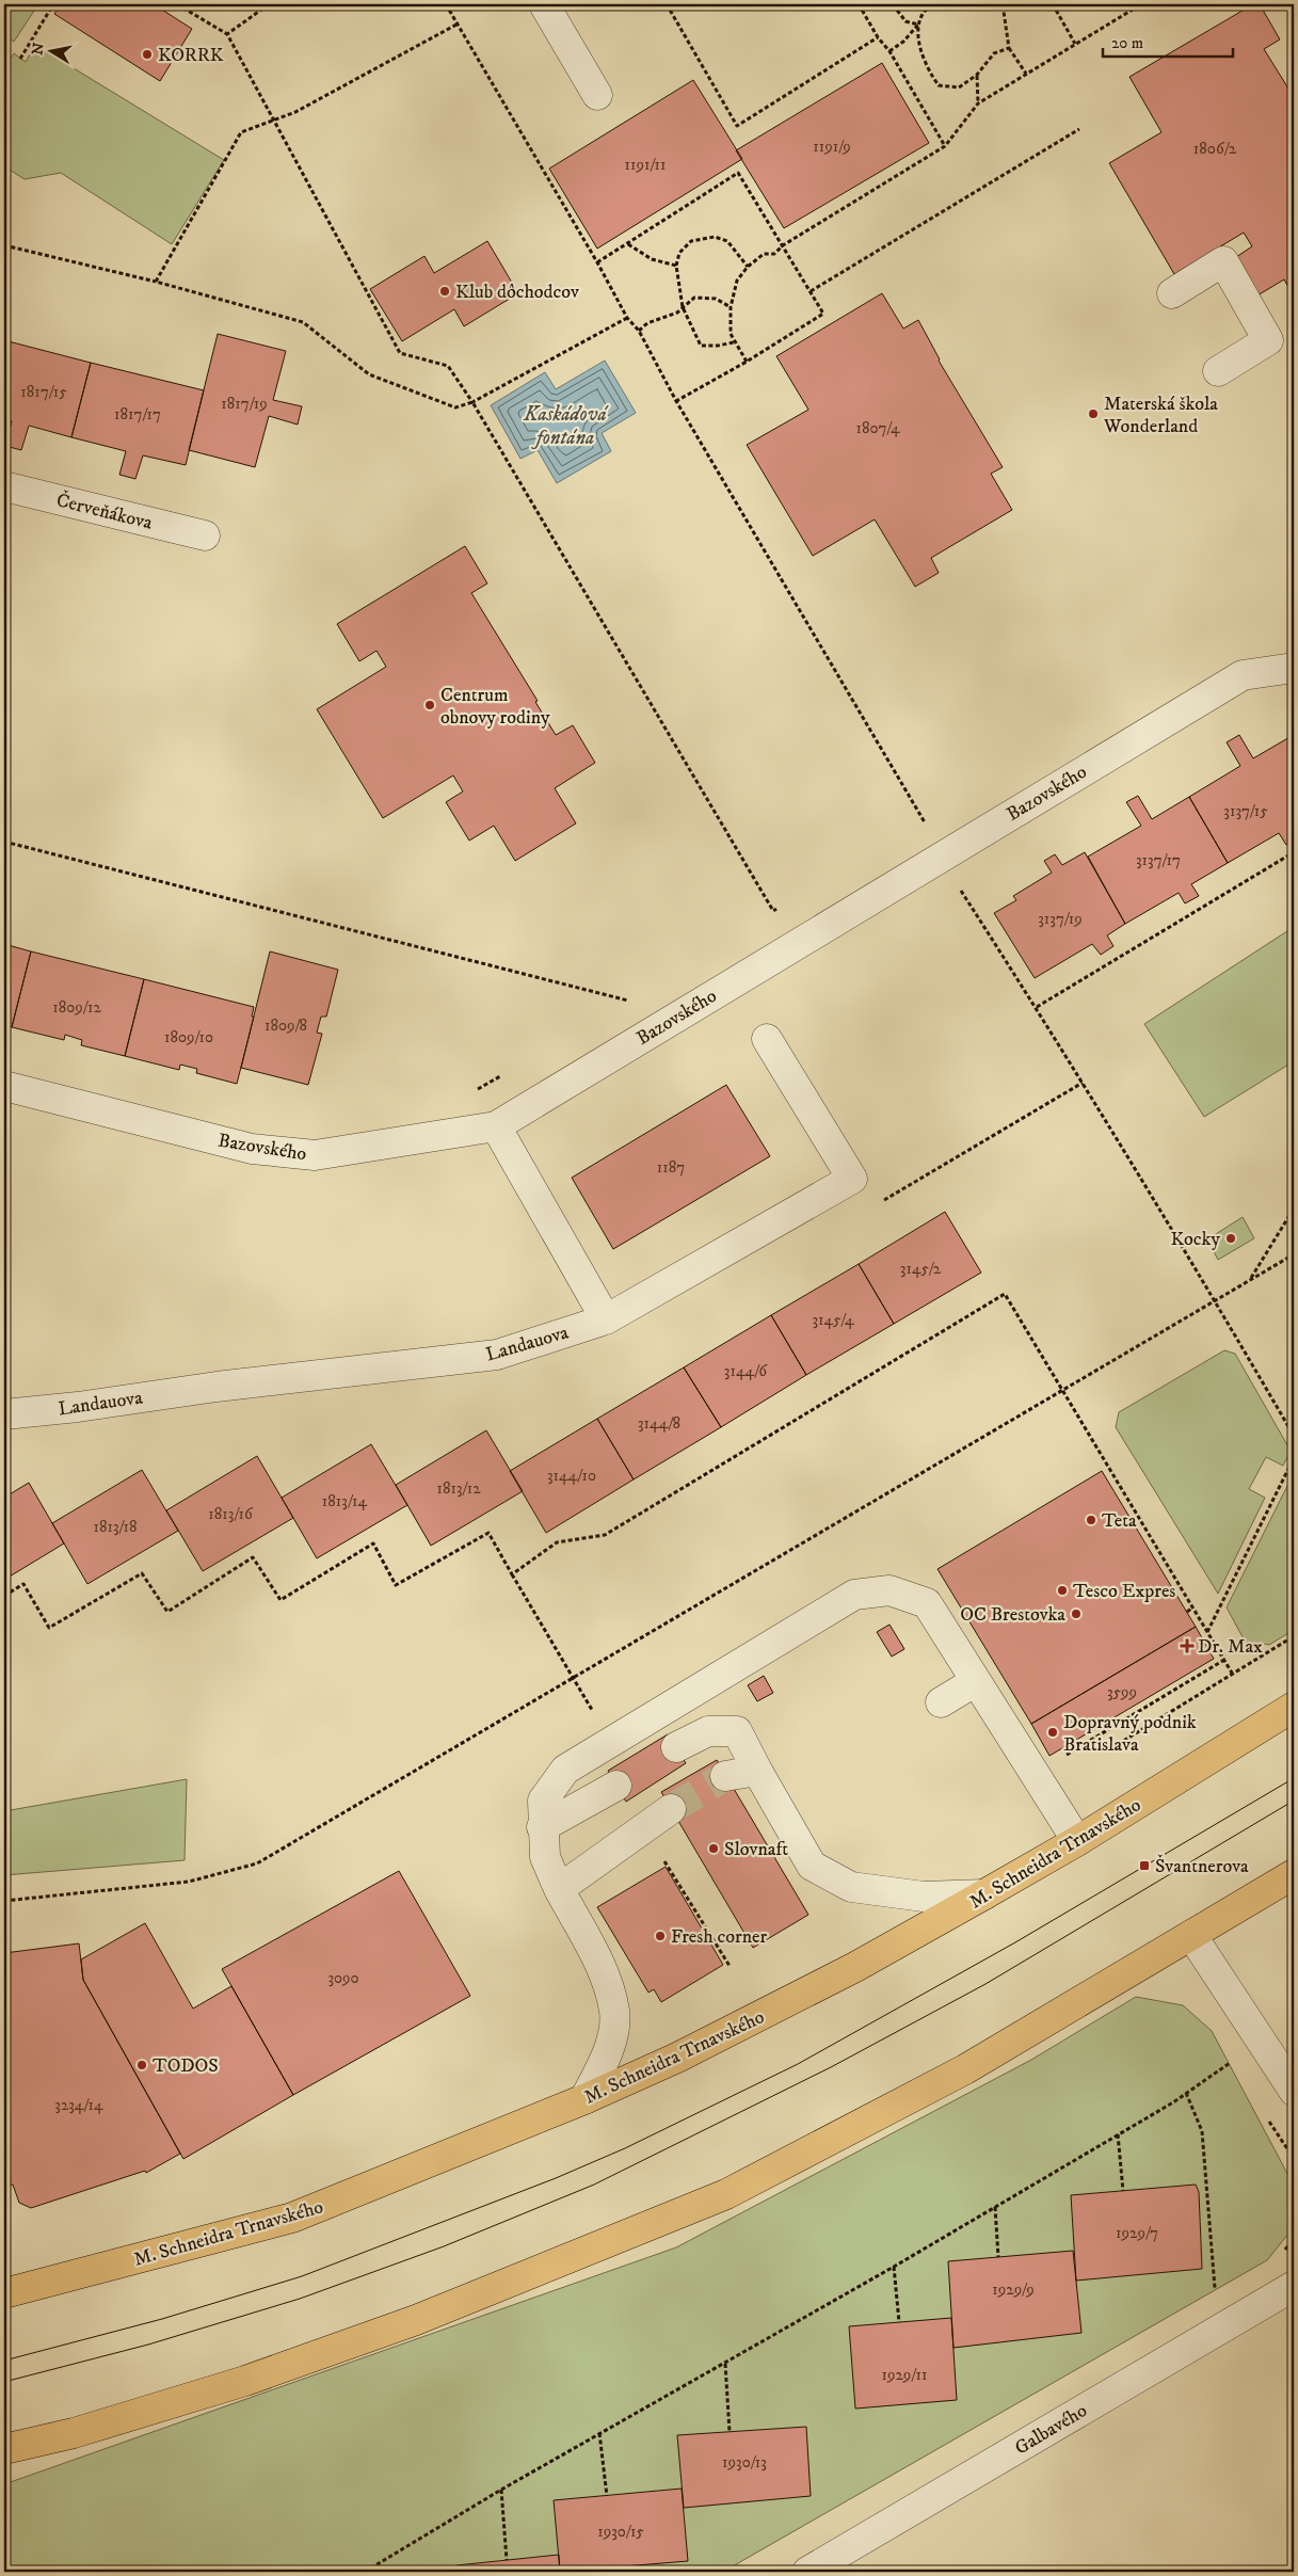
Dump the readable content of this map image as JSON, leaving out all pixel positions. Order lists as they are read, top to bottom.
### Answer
{
  "streets": {
    "main road": ["M. Schneidra Trnavského"],
    "street": [
      "Červeňákova",
      "Bazovského",
      "Landauova",
      "Galbavého"
    ]
  },
  "water": ["Kaskádová fontána"],
  "places": {
    "other": [
      "KORRK",
      "Klub dôchodcov",
      "Materská škola Wonderland",
      "Centrum obnovy rodiny",
      "Kocky",
      "Teta",
      "Tesco Expres",
      "OC Brestovka",
      "Dopravný podnik Bratislava",
      "Slovnaft",
      "Fresh corner",
      "TODOS"
    ],
    "health": ["Dr. Max"],
    "transit": ["Švantnerova"]
  },
  "house_numbers": [
    "1191/9",
    "1806/2",
    "1191/11",
    "1817/15",
    "1817/19",
    "1817/17",
    "1807/4",
    "3137/15",
    "3137/17",
    "3137/19",
    "1809/12",
    "1809/8",
    "1809/10",
    "1187",
    "3145/2",
    "3145/4",
    "3144/6",
    "3144/8",
    "3144/10",
    "1813/12",
    "1813/14",
    "1813/16",
    "1813/18",
    "3599",
    "3090",
    "3234/14",
    "1929/7",
    "1929/9",
    "1929/11",
    "1930/13",
    "1930/15"
  ],
  "scale_bar": "20 m",
  "north": "left"
}
